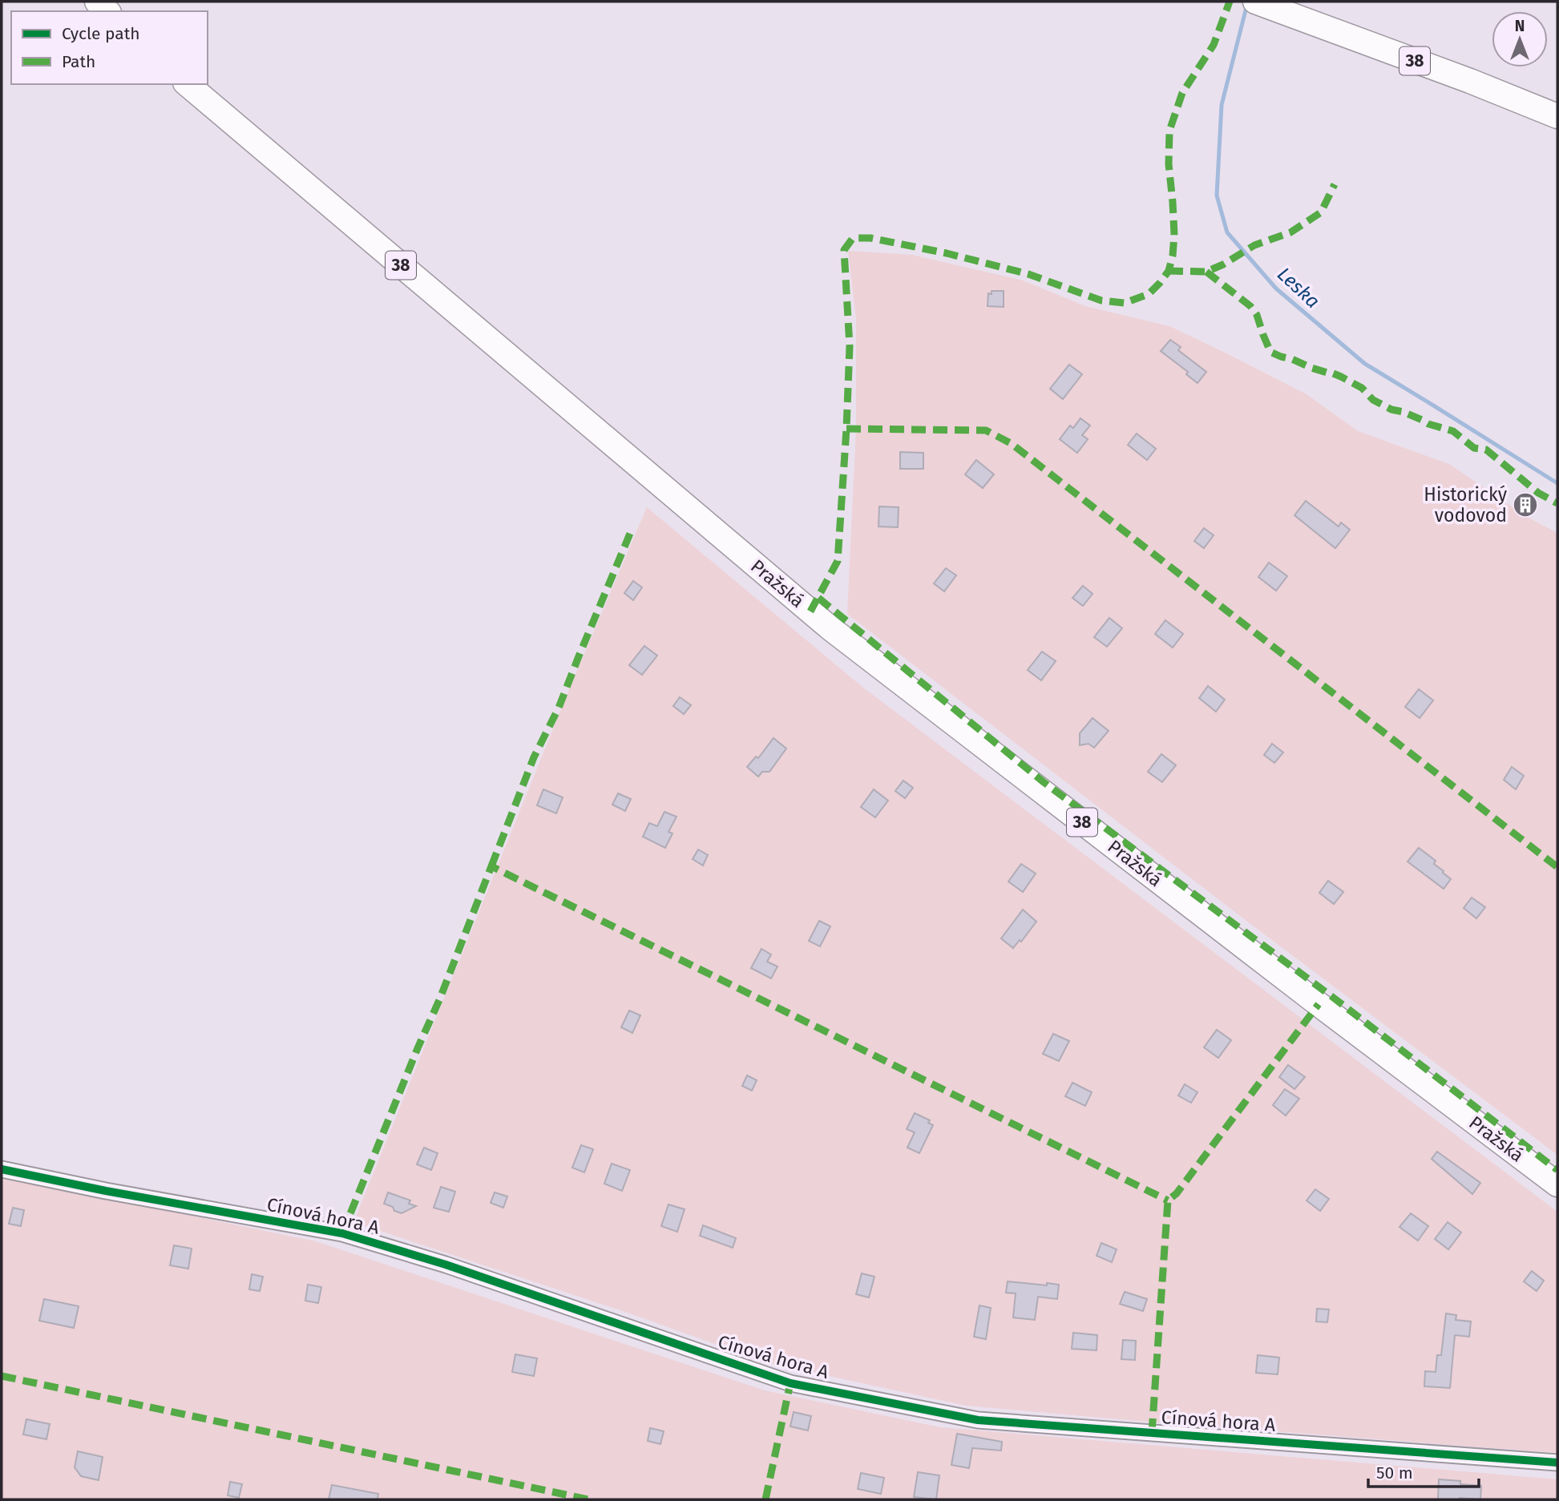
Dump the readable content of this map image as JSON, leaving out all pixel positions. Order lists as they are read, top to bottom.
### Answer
{
  "streets": {
    "main road": ["38", "Pražská"],
    "street": ["Cínová hora A"]
  },
  "water": ["Leska"],
  "places": {
    "building": ["Historický vodovod"]
  },
  "legend": ["Cycle path", "Path"],
  "scale_bar": "50 m",
  "north": "top"
}
